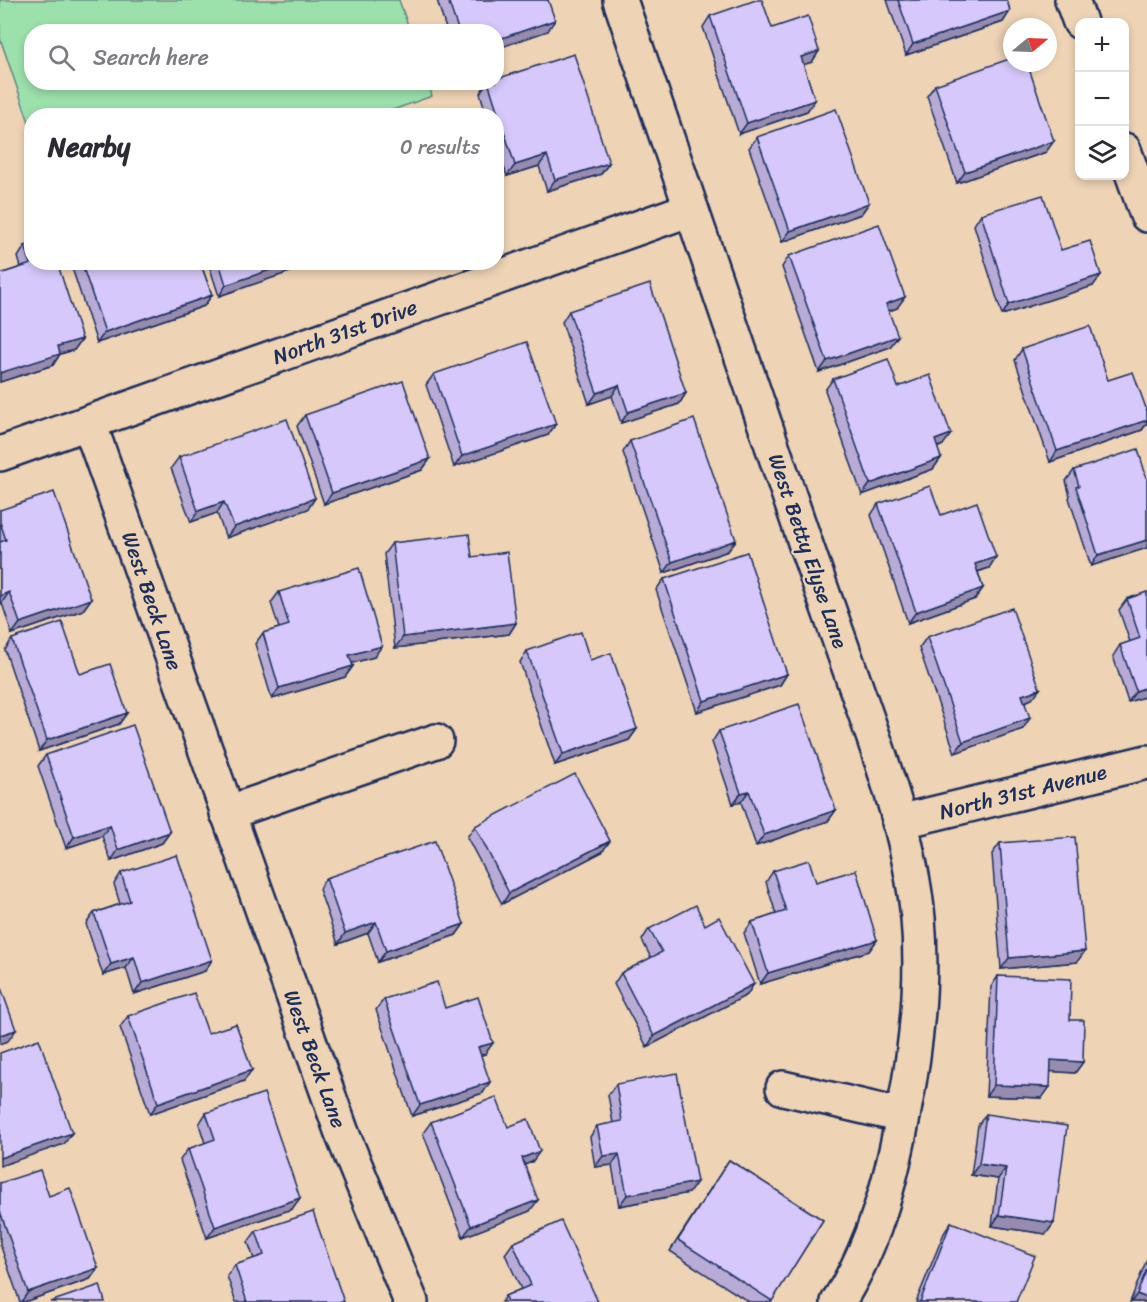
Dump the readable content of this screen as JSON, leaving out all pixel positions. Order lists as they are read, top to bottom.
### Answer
{
  "streets": {
    "street": [
      "North 31st Drive",
      "West Betty Elyse Lane",
      "West Beck Lane",
      "North 31st Avenue"
    ]
  },
  "crossings": [
    ["North 31st Drive", "West Betty Elyse Lane"],
    ["North 31st Drive", "West Beck Lane"],
    ["West Betty Elyse Lane", "North 31st Avenue"]
  ],
  "north": "right",
  "page": {
    "map_buttons": ["+", "−"],
    "search": "Search here",
    "heading": ["Nearby", "0 results"]
  }
}
